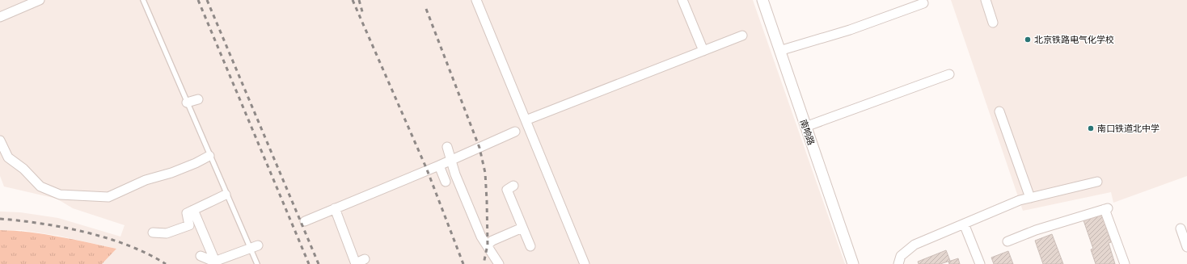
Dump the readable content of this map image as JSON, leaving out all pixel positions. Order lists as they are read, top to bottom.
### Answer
{
  "streets": {
    "street": ["南响路"]
  },
  "places": ["北京铁路电气化学校", "南口铁道北中学"]
}
